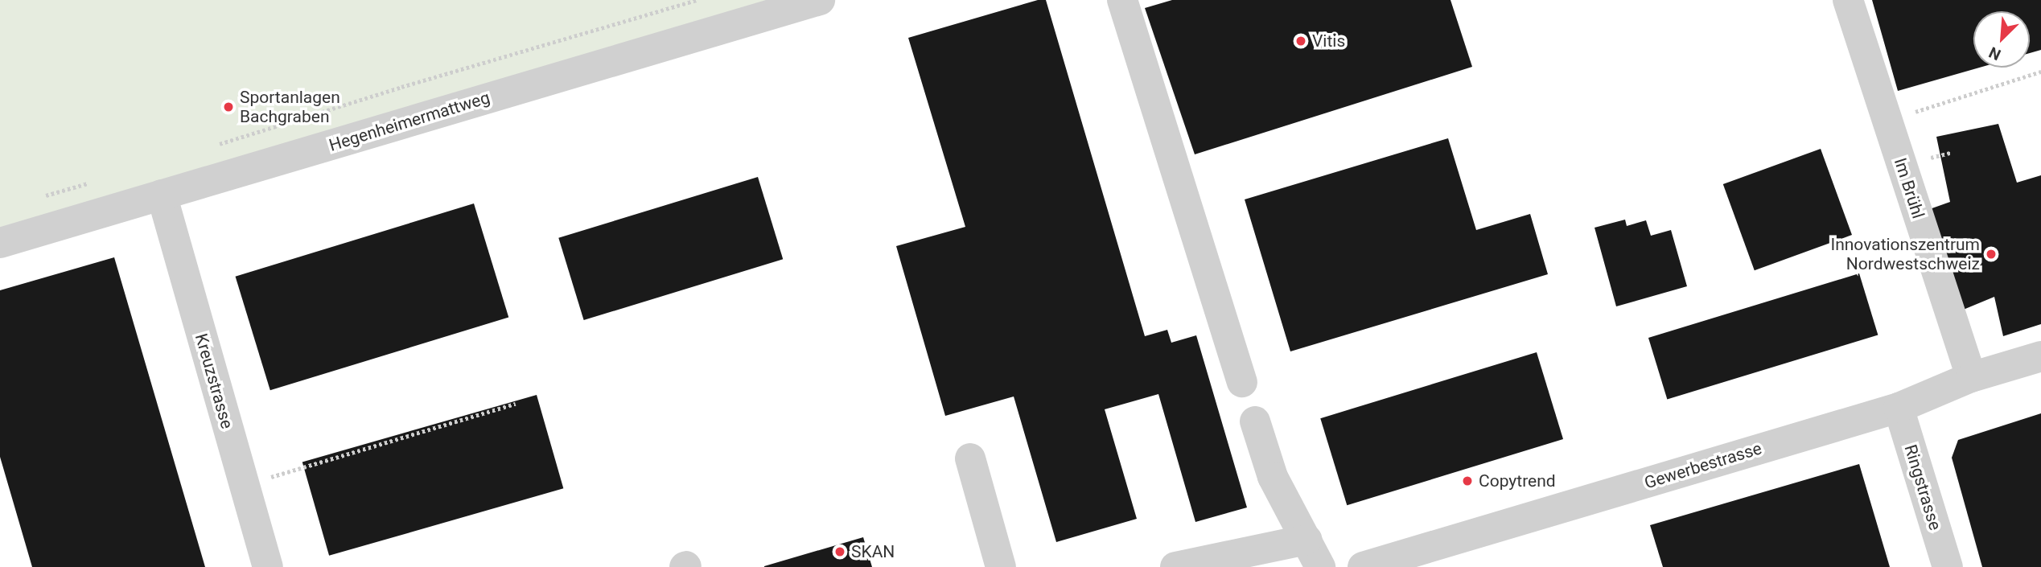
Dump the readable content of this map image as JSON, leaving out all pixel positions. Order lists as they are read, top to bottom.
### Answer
{
  "streets": {
    "street": [
      "Hegenheimermattweg",
      "Im Brühl",
      "Kreuzstrasse",
      "Gewerbestrasse",
      "Ringstrasse"
    ]
  },
  "crossings": [
    ["Hegenheimermattweg", "Kreuzstrasse"],
    ["Im Brühl", "Gewerbestrasse"],
    ["Gewerbestrasse", "Ringstrasse"]
  ],
  "places": [
    "Vitis",
    "Sportanlagen Bachgraben",
    "Innovationszentrum Nordwestschweiz",
    "Copytrend",
    "SKAN"
  ],
  "north": "bottom left"
}
